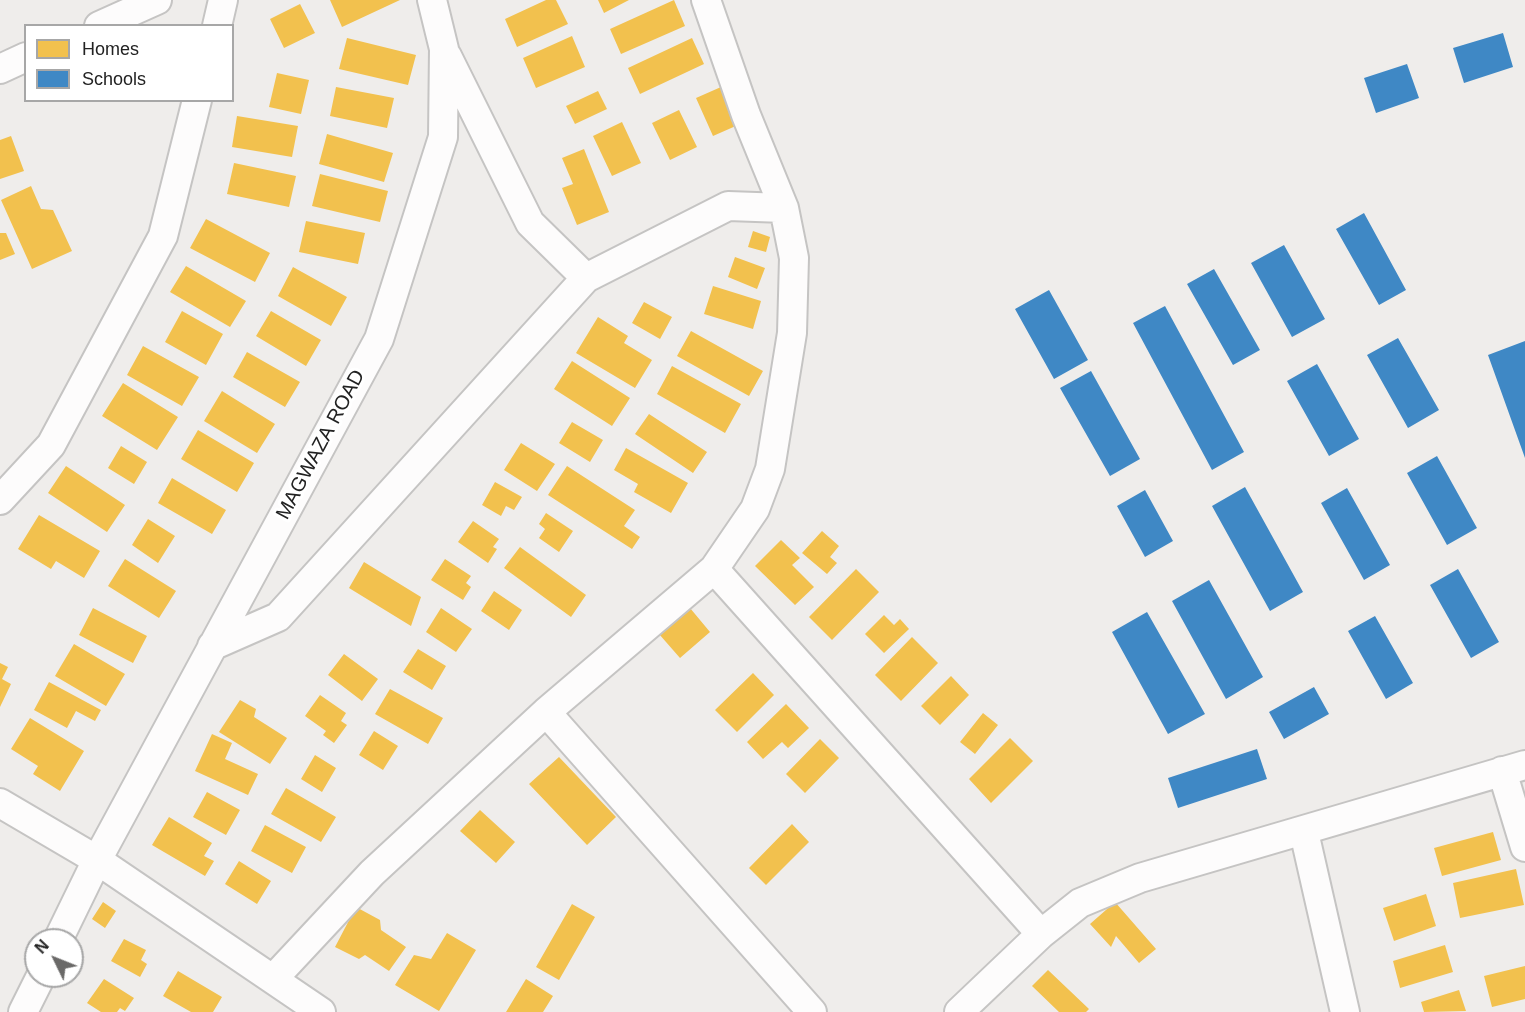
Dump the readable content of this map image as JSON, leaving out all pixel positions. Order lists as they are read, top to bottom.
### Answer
{
  "streets": {
    "street": ["MAGWAZA ROAD"]
  },
  "legend": ["Homes", "Schools"],
  "north": "top left"
}
